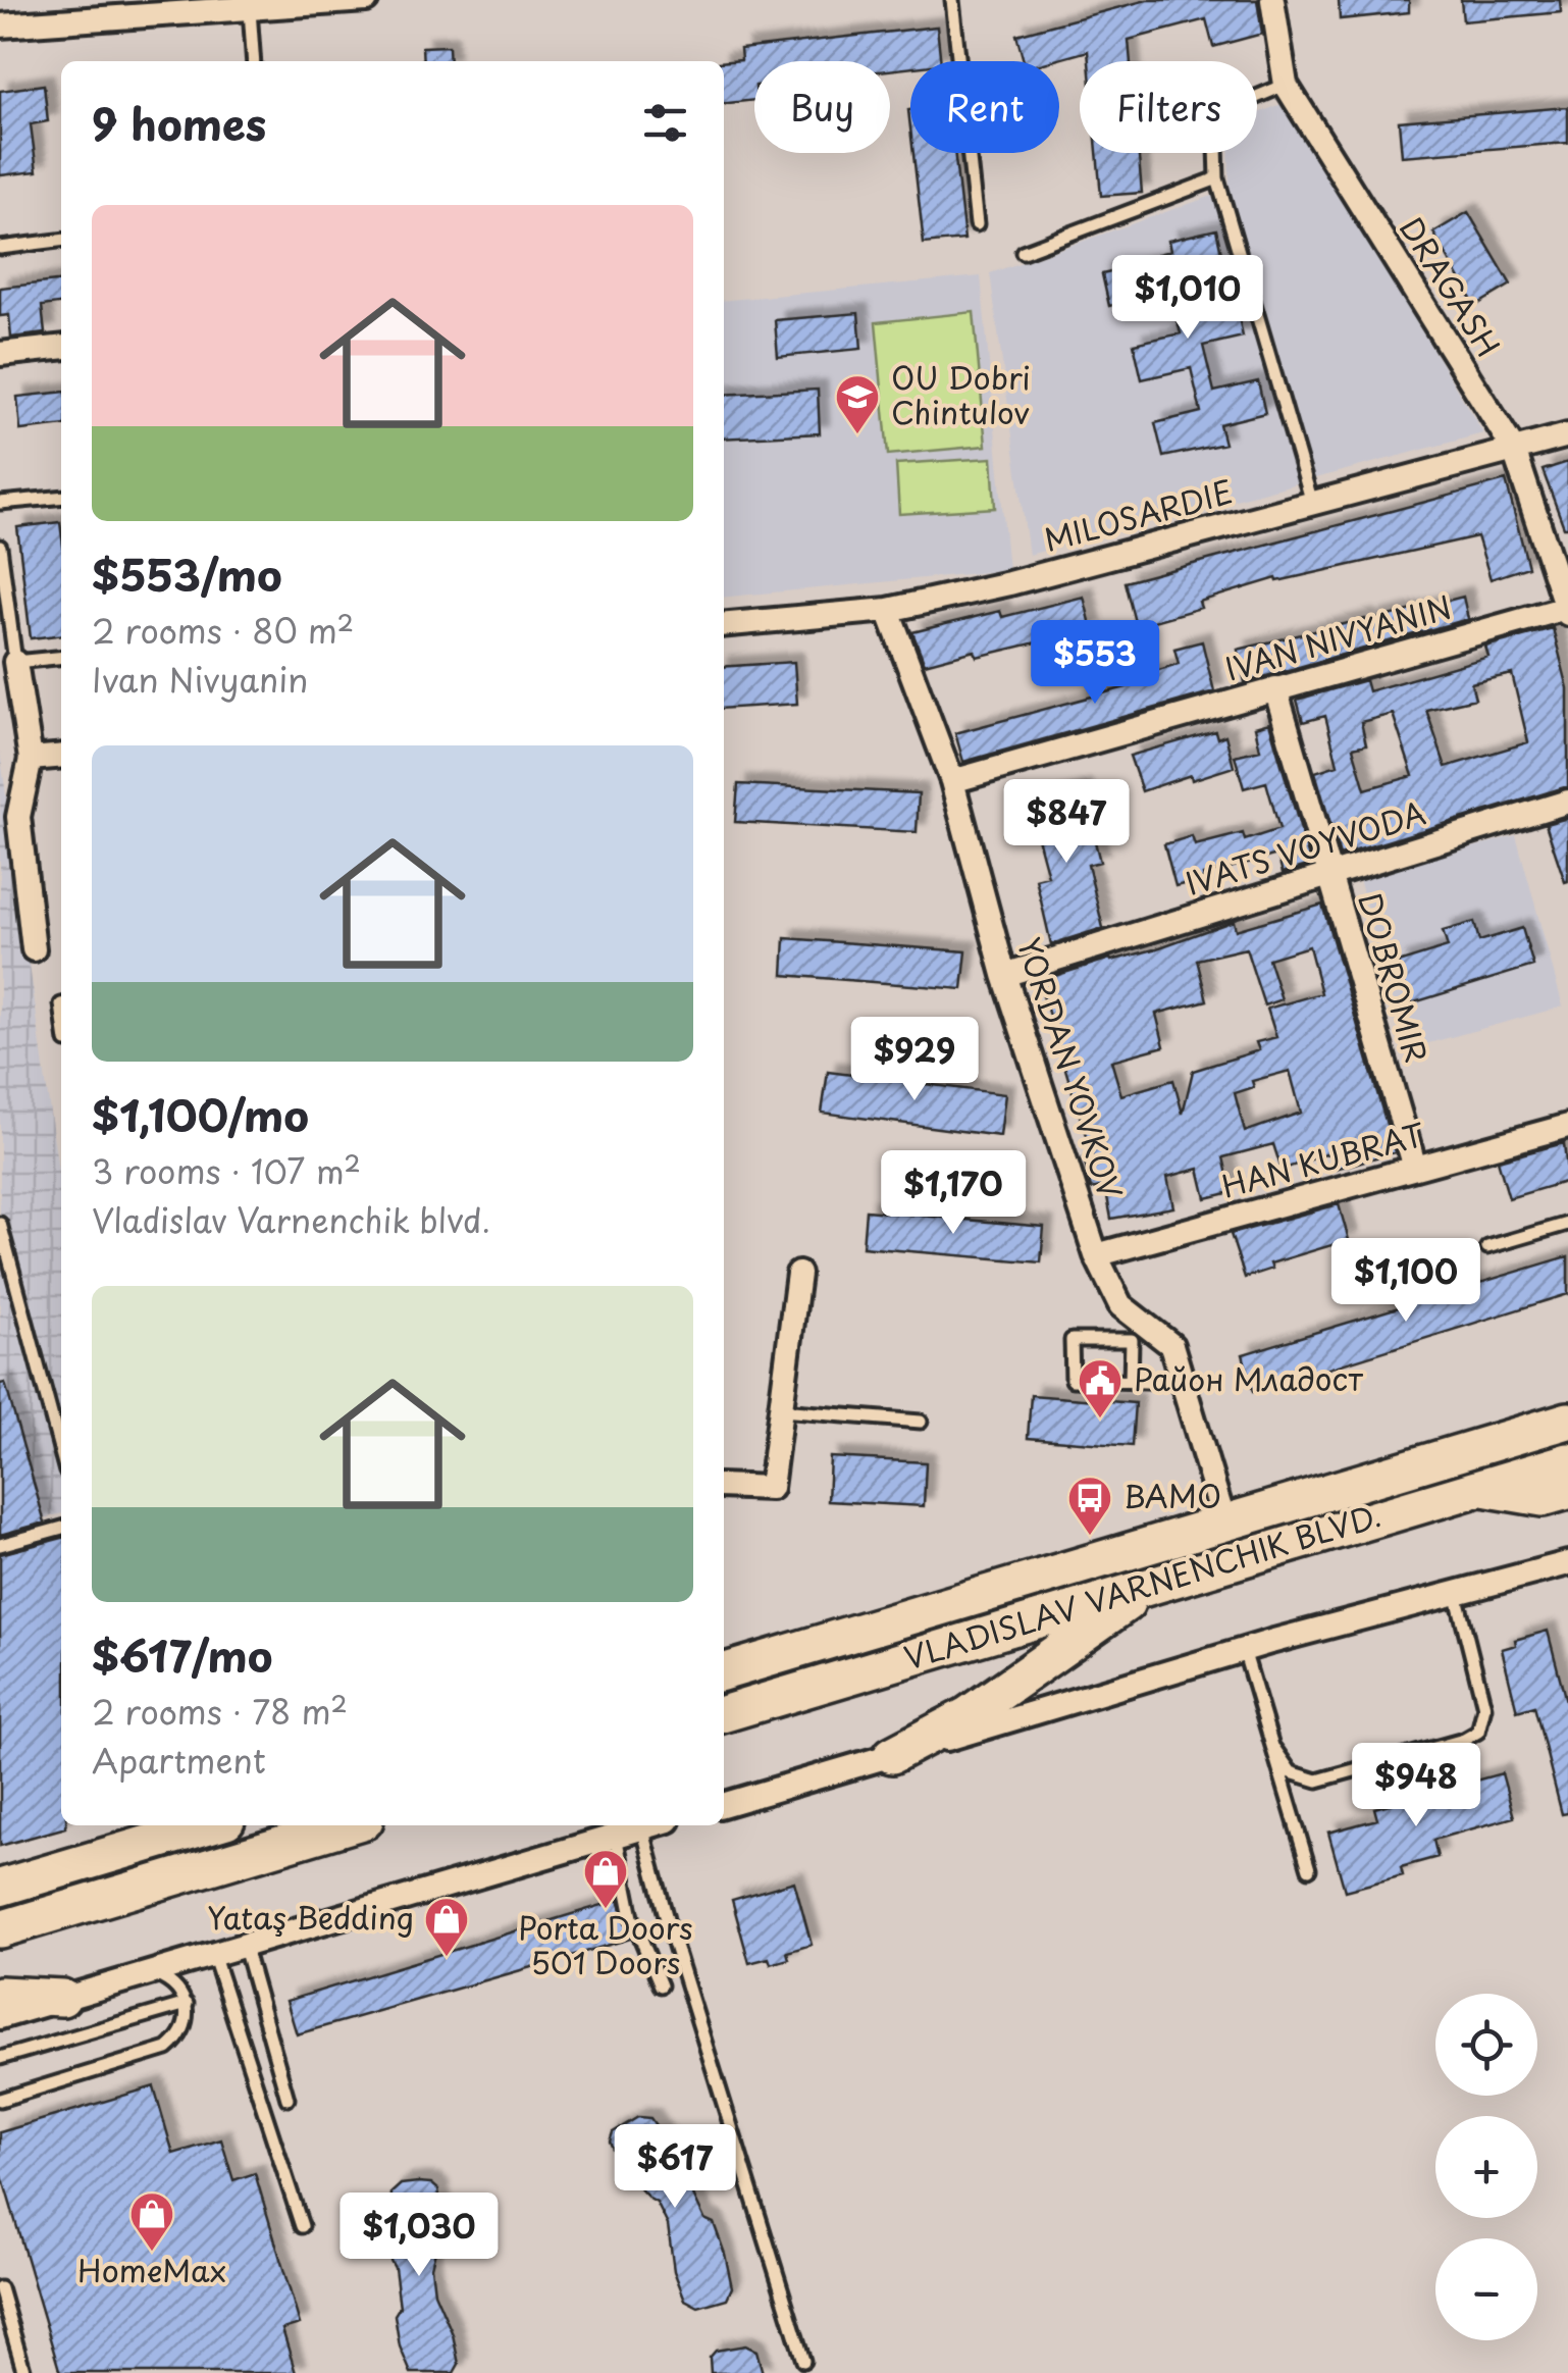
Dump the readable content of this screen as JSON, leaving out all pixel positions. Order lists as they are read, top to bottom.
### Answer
{
  "streets": {
    "main road": ["VLADISLAV VARNENCHIK BLVD."],
    "street": [
      "DRAGASH",
      "MILOSARDIE",
      "IVAN NIVYANIN",
      "IVATS VOYVODA",
      "DOBROMIR",
      "YORDAN YOVKOV",
      "HAN KUBRAT"
    ]
  },
  "crossings": [
    ["DRAGASH", "MILOSARDIE"],
    ["DRAGASH", "IVAN NIVYANIN"],
    ["MILOSARDIE", "YORDAN YOVKOV"],
    ["IVAN NIVYANIN", "DOBROMIR"],
    ["IVAN NIVYANIN", "YORDAN YOVKOV"],
    ["IVATS VOYVODA", "DOBROMIR"],
    ["IVATS VOYVODA", "YORDAN YOVKOV"],
    ["DOBROMIR", "HAN KUBRAT"],
    ["YORDAN YOVKOV", "HAN KUBRAT"],
    ["YORDAN YOVKOV", "VLADISLAV VARNENCHIK BLVD."]
  ],
  "places": {
    "school or university": ["OU Dobri Chintulov"],
    "public building": ["Район Младост"],
    "bus stop": ["ВАМО"],
    "shop": ["Porta Doors 501 Doors", "Yataş Bedding", "HomeMax"]
  },
  "page": {
    "chip": ["Buy", "Rent", "Filters"],
    "heading": "9 homes",
    "list": [
      {
        "name": "$553/mo",
        "note": "2 rooms · 80 m² · Ivan Nivyanin"
      },
      {
        "name": "$1,100/mo",
        "note": "3 rooms · 107 m² · Vladislav Varnenchik blvd."
      },
      {
        "name": "$617/mo",
        "note": "2 rooms · 78 m² · Apartment"
      }
    ],
    "price": [
      "$1,010",
      "$553",
      "$847",
      "$929",
      "$1,170",
      "$1,100",
      "$948",
      "$617",
      "$1,030"
    ],
    "map_buttons": ["+", "−"]
  }
}
